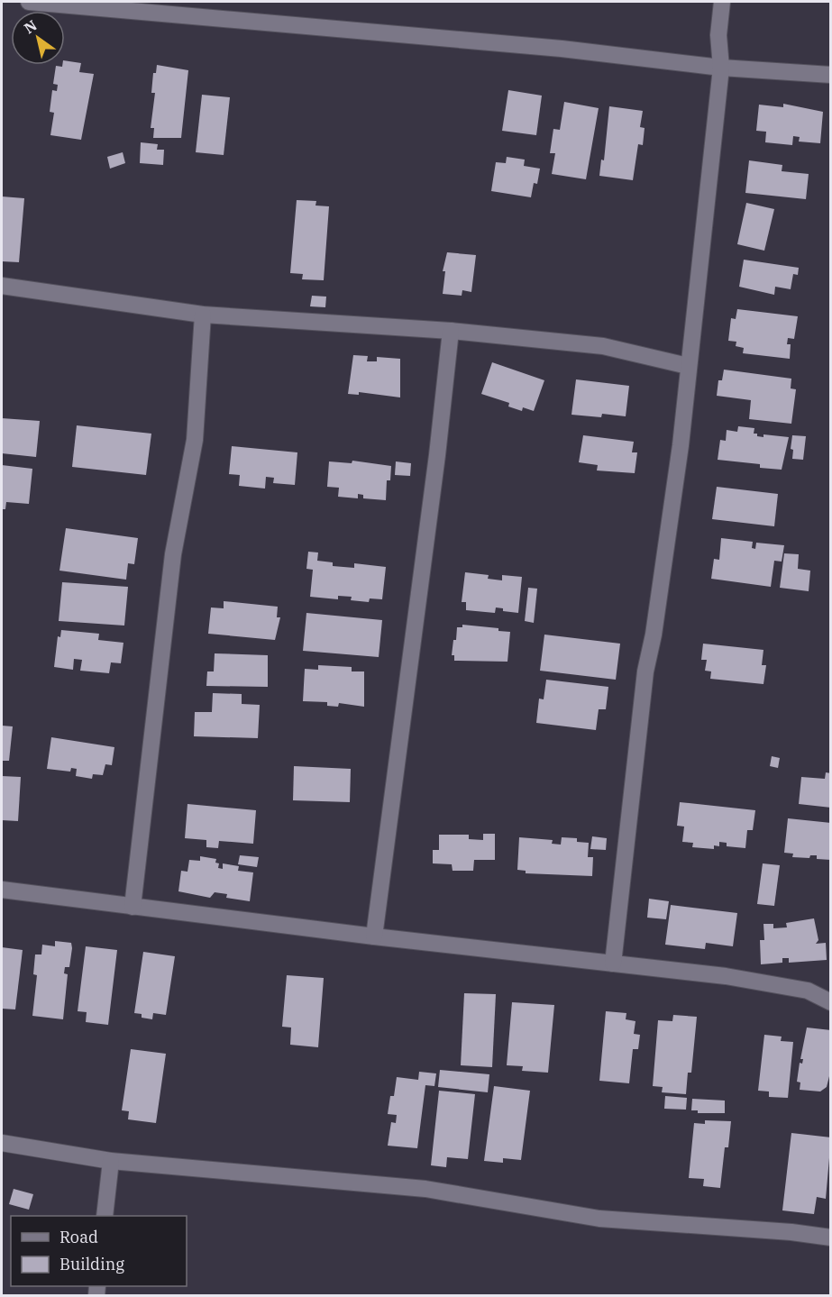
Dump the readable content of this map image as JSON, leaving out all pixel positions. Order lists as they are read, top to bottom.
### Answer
{
  "legend": ["Road", "Building"],
  "north": "top left"
}
